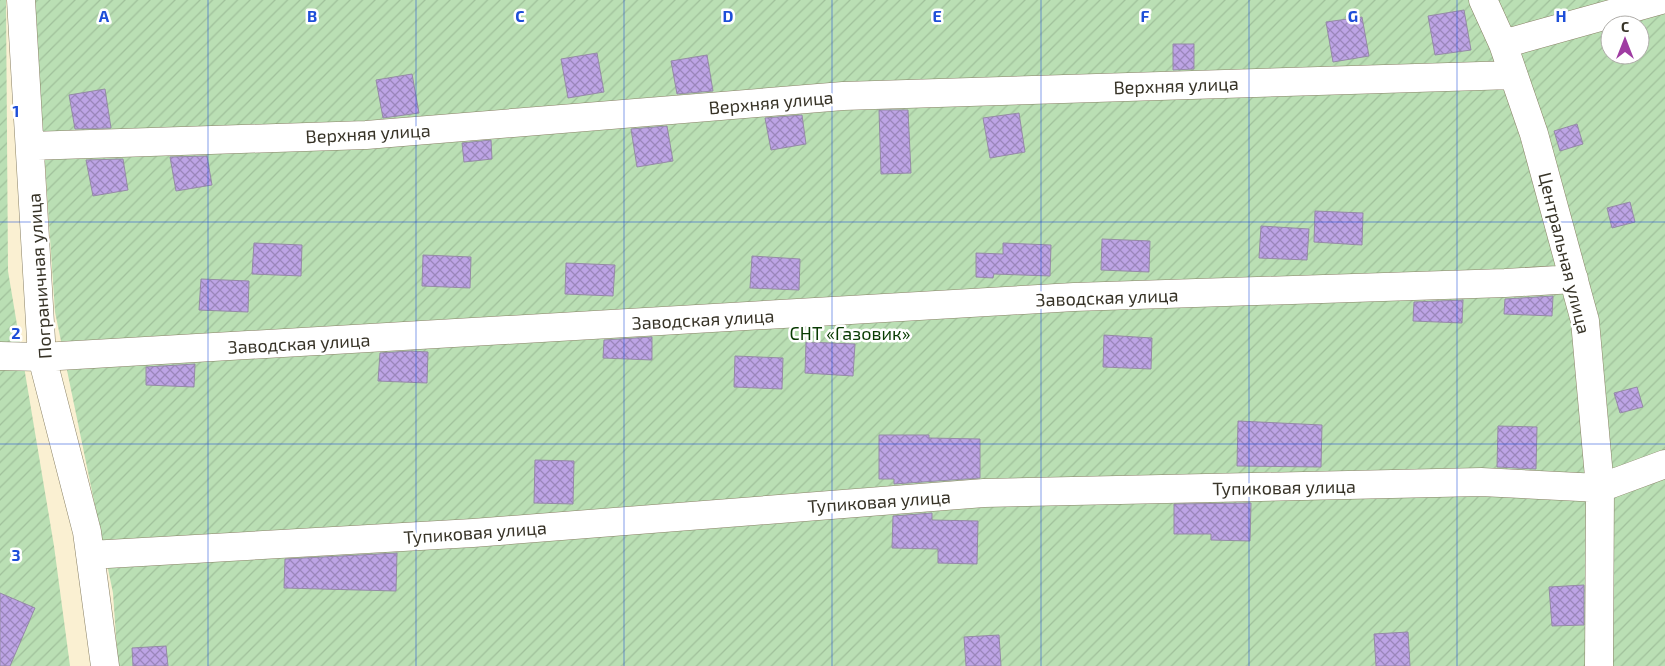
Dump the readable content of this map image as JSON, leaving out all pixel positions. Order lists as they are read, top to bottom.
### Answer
{
  "streets": {
    "street": [
      "Верхняя улица",
      "Центральная улица",
      "Пограничная улица",
      "Заводская улица",
      "Тупиковая улица"
    ]
  },
  "crossings": [
    ["Верхняя улица", "Центральная улица"],
    ["Верхняя улица", "Пограничная улица"],
    ["Центральная улица", "Заводская улица"],
    ["Центральная улица", "Тупиковая улица"],
    ["Пограничная улица", "Заводская улица"],
    ["Пограничная улица", "Тупиковая улица"]
  ],
  "parks": ["СНТ «Газовик»"],
  "north": "top",
  "grid": {
    "columns": [
      "A",
      "B",
      "C",
      "D",
      "E",
      "F",
      "G",
      "H"
    ],
    "rows": ["1", "2", "3"]
  }
}
